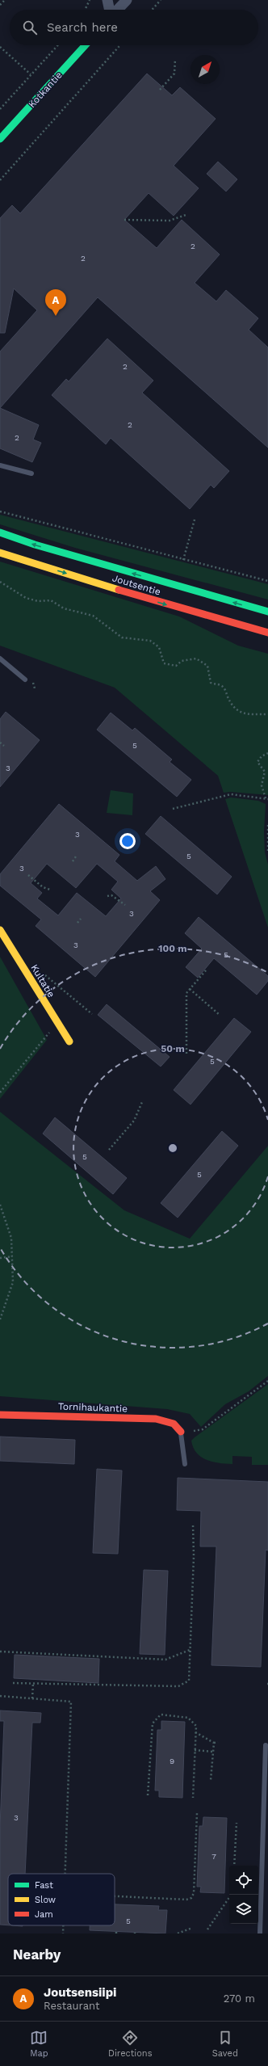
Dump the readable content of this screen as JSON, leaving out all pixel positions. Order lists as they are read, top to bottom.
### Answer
{
  "streets": {
    "main road": [
      "Kotkantie",
      "Joutsentie",
      "Kultatie",
      "Tornihaukantie"
    ]
  },
  "house_numbers": [
    "2",
    "2",
    "2",
    "2",
    "2",
    "5",
    "3",
    "3",
    "5",
    "3",
    "3",
    "3",
    "5",
    "5",
    "5",
    "5",
    "9",
    "3",
    "7",
    "5"
  ],
  "legend": ["Fast", "Slow", "Jam"],
  "north": "top right",
  "page": {
    "search": "Search here",
    "pins": "A",
    "heading": "Nearby",
    "list": [
      {
        "mark": "A",
        "name": "Joutsensiipi",
        "note": "Restaurant",
        "value": "270 m"
      }
    ],
    "nav": ["Map", "Directions", "Saved"]
  },
  "rings": ["100 m", "50 m"]
}
